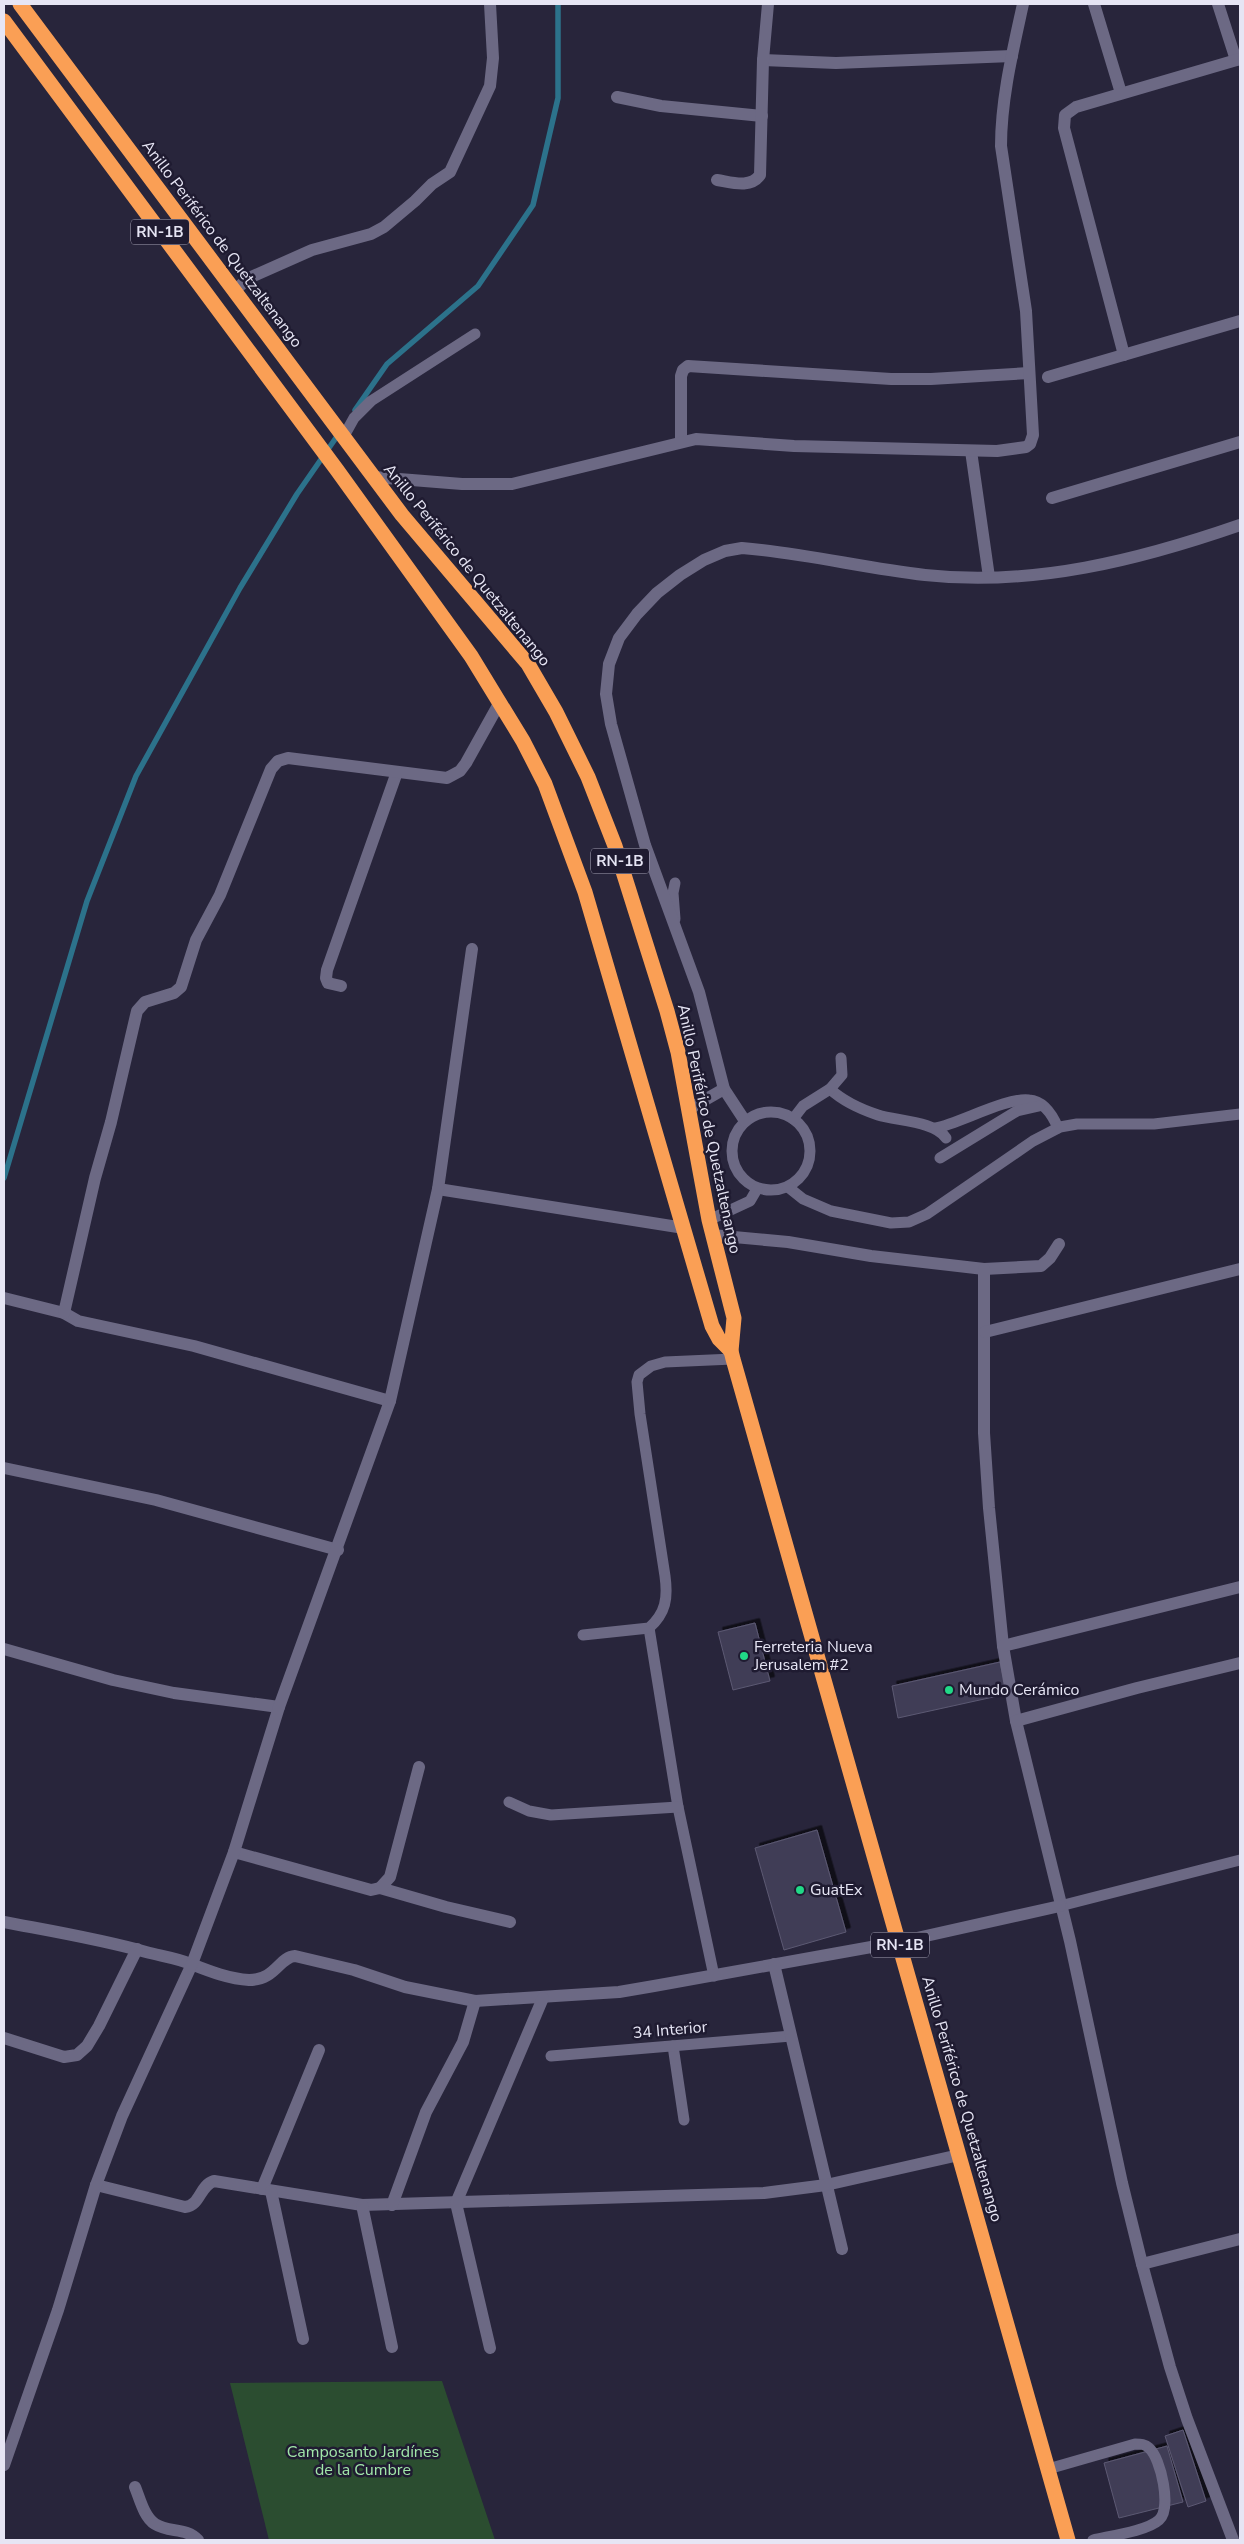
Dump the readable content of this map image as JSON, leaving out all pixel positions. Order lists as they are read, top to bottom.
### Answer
{
  "streets": {
    "highway": ["RN-1B", "Anillo Periférico de Quetzaltenango"],
    "lane": ["34 Interior"]
  },
  "parks": ["Camposanto Jardínes de la Cumbre"],
  "places": ["Ferreteria Nueva Jerusalem #2", "Mundo Cerámico", "GuatEx"]
}
